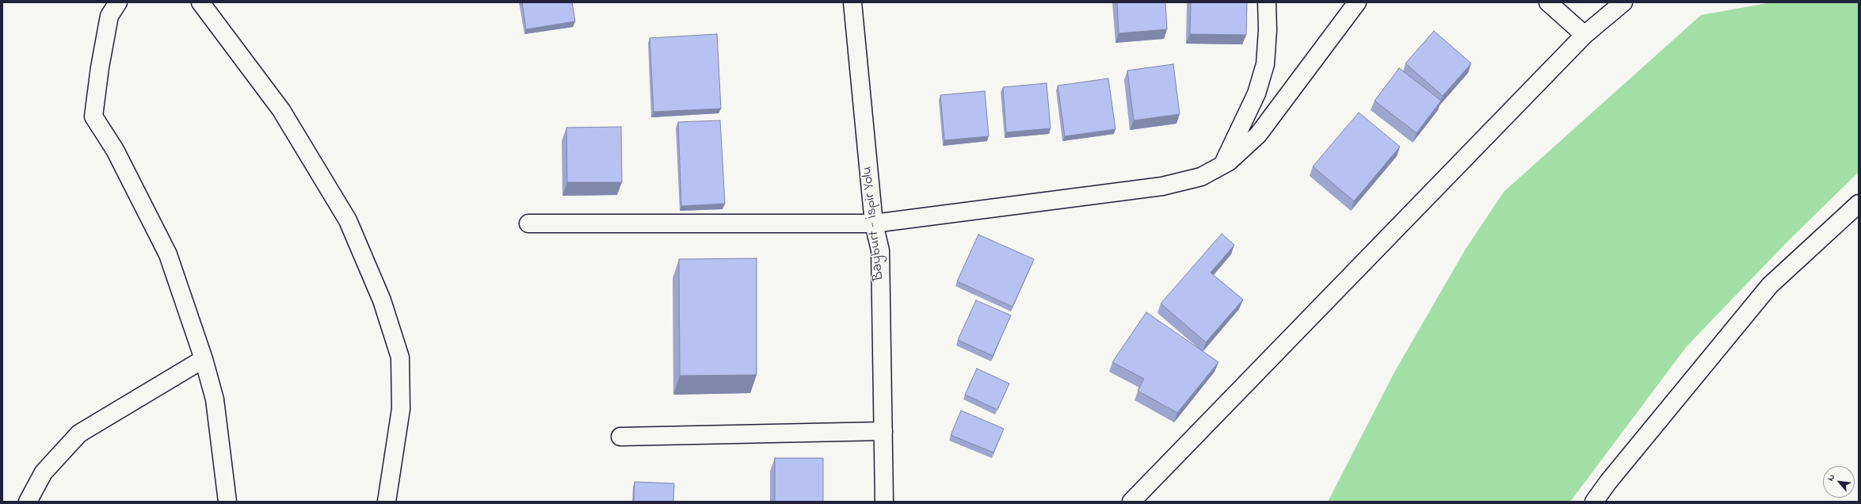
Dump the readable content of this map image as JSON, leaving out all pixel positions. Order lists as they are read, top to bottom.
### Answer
{
  "streets": {
    "street": ["Bayburt - İspir Yolu"]
  },
  "north": "top left"
}
